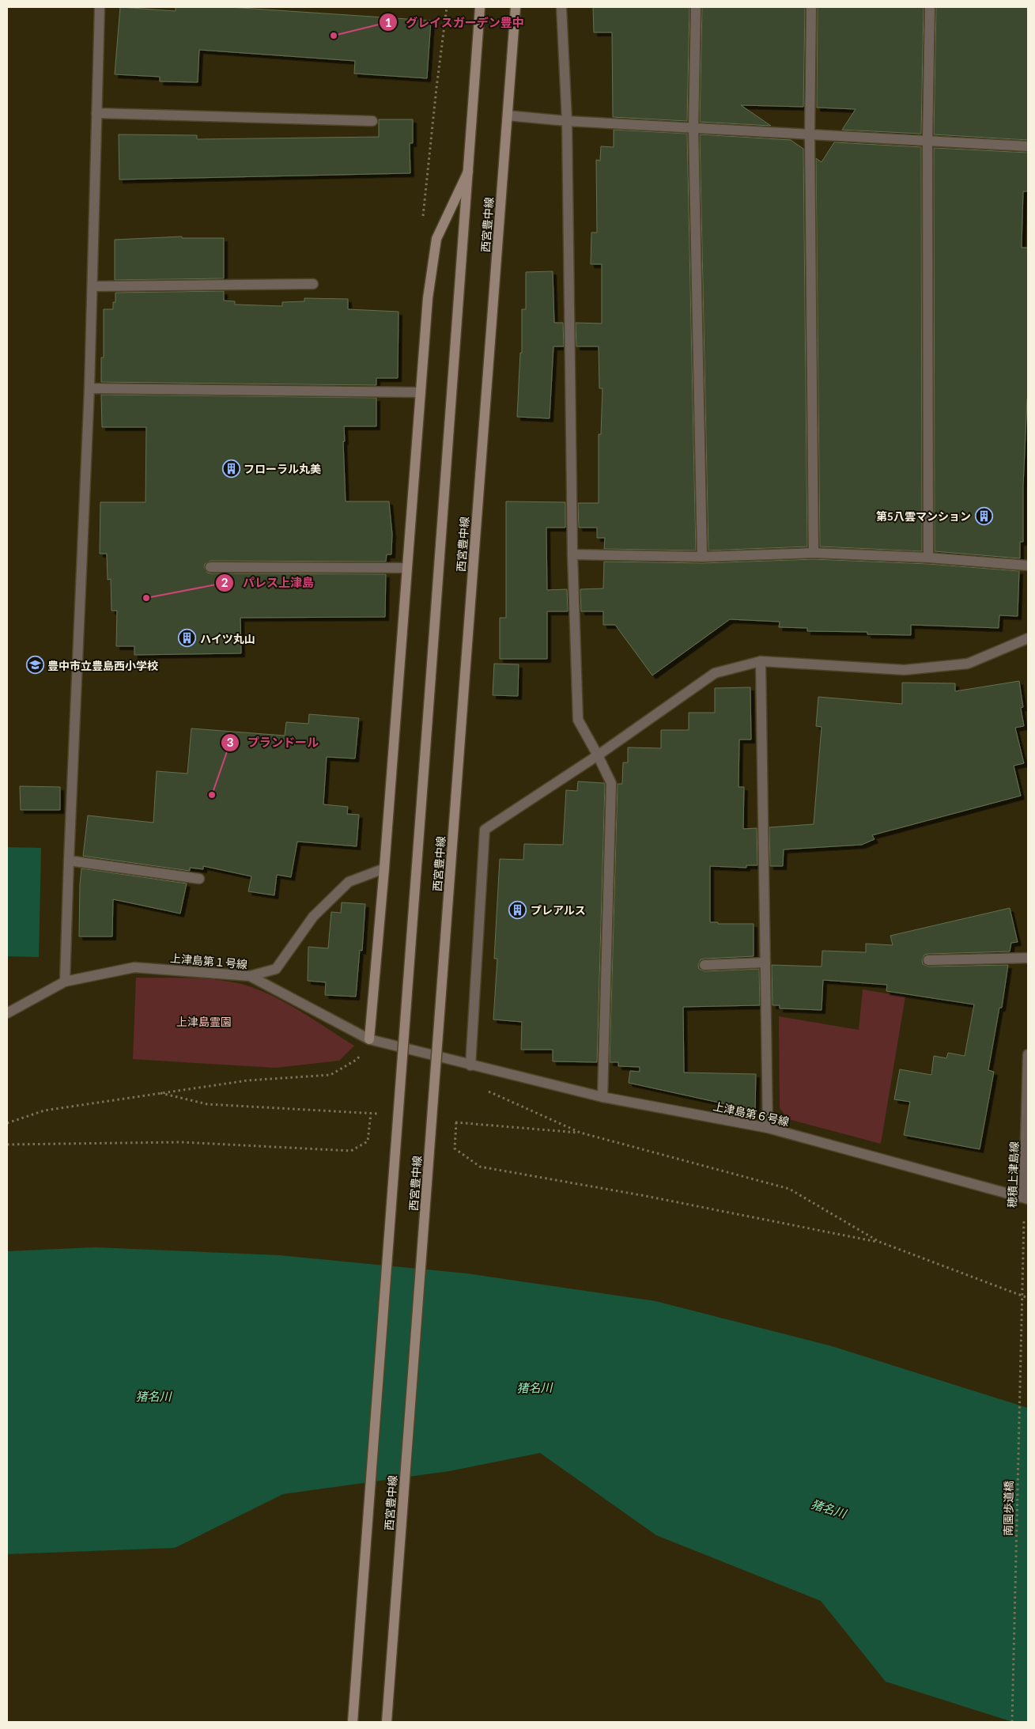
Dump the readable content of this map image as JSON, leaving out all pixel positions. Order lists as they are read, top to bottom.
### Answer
{
  "streets": {
    "main road": ["西宮豊中線"],
    "street": ["上津島第１号線", "上津島第６号線", "穂積上津島線"],
    "path": ["南園歩道橋"]
  },
  "crossings": [
    ["上津島第１号線", "上津島第６号線"],
    ["上津島第６号線", "穂積上津島線"],
    ["穂積上津島線", "南園歩道橋"]
  ],
  "water": ["猪名川"],
  "parks": ["上津島霊園"],
  "places": {
    "other": ["グレイスガーデン豊中", "パレス上津島", "プランドール"],
    "building": [
      "フローラル丸美",
      "第5八雲マンション",
      "ハイツ丸山",
      "プレアルス"
    ],
    "school or university": ["豊中市立豊島西小学校"]
  }
}
